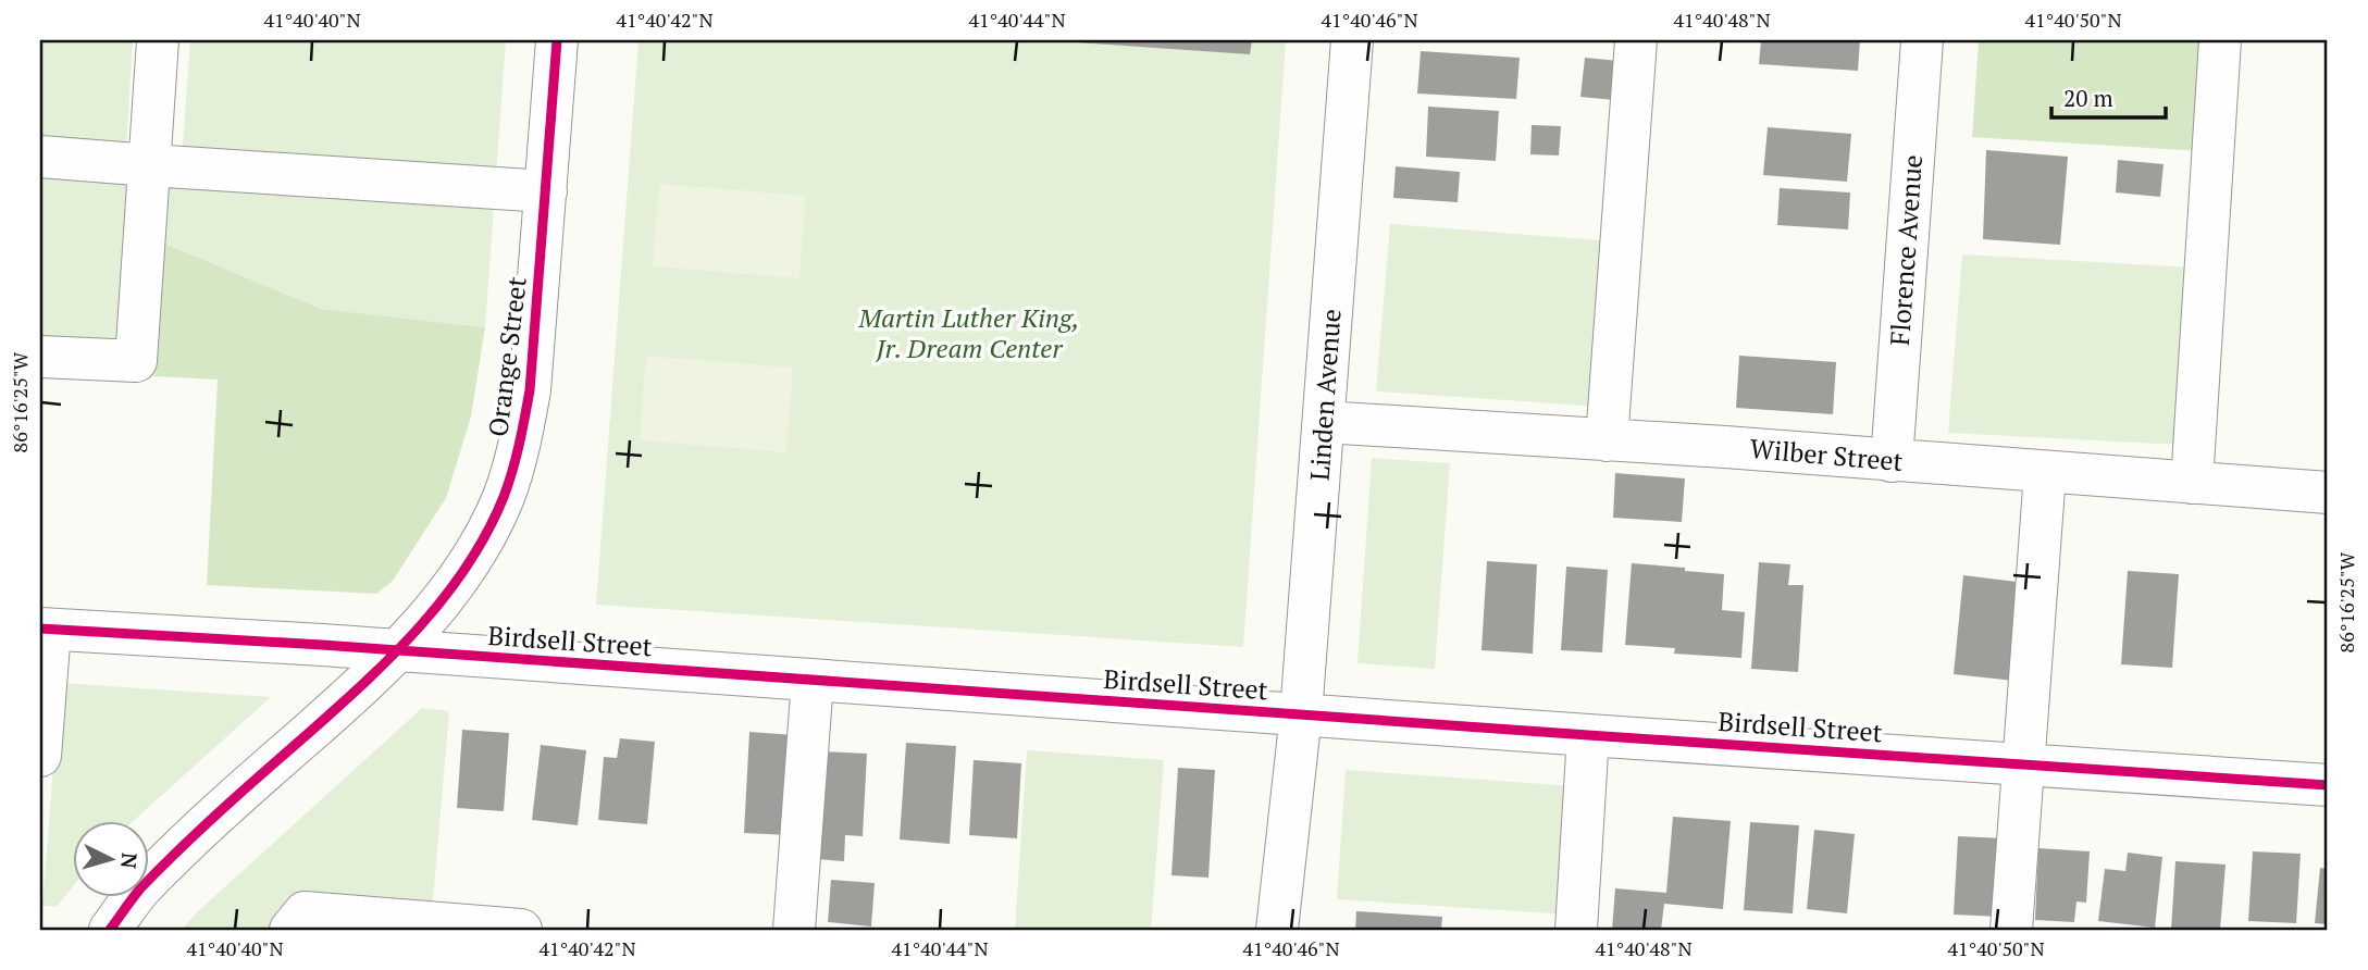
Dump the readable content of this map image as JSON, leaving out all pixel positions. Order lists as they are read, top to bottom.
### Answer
{
  "streets": {
    "street": [
      "Florence Avenue",
      "Orange Street",
      "Linden Avenue",
      "Wilber Street",
      "Birdsell Street"
    ]
  },
  "crossings": [
    ["Florence Avenue", "Wilber Street"],
    ["Orange Street", "Birdsell Street"],
    ["Linden Avenue", "Wilber Street"],
    ["Linden Avenue", "Birdsell Street"]
  ],
  "parks": ["Martin Luther King, Jr. Dream Center"],
  "scale_bar": "20 m",
  "north": "right",
  "coordinates": [
    "41°40'40\"N",
    "41°40'42\"N",
    "41°40'44\"N",
    "41°40'46\"N",
    "41°40'48\"N",
    "41°40'50\"N",
    "86°16'25\"W"
  ]
}
